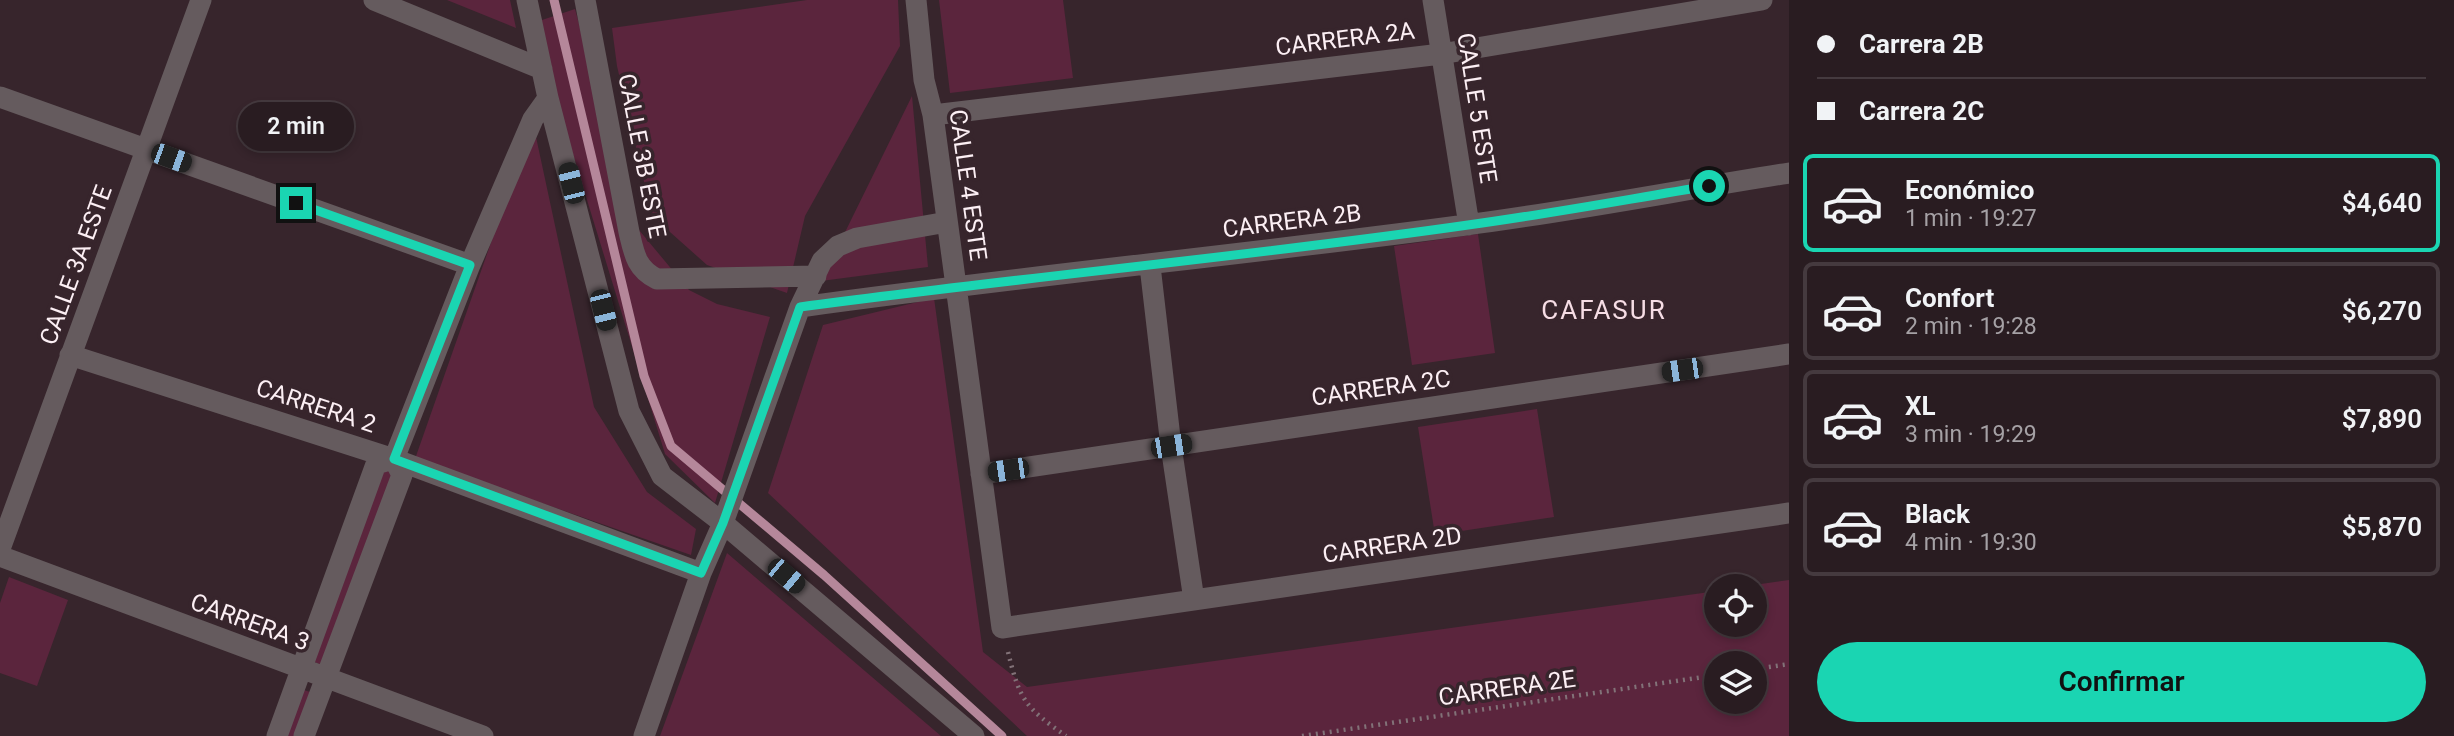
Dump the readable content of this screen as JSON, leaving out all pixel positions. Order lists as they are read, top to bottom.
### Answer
{
  "streets": {
    "street": [
      "CARRERA 2A",
      "CALLE 5 ESTE",
      "CALLE 3B ESTE",
      "CALLE 4 ESTE",
      "CARRERA 2B",
      "CALLE 3A ESTE",
      "CARRERA 2C",
      "CARRERA 2",
      "CARRERA 2D",
      "CARRERA 3"
    ],
    "path": ["CARRERA 2E"]
  },
  "crossings": [
    ["CARRERA 2A", "CALLE 5 ESTE"],
    ["CARRERA 2A", "CALLE 4 ESTE"],
    ["CALLE 5 ESTE", "CARRERA 2B"],
    ["CALLE 4 ESTE", "CARRERA 2B"],
    ["CALLE 4 ESTE", "CARRERA 2C"],
    ["CALLE 4 ESTE", "CARRERA 2D"],
    ["CALLE 3A ESTE", "CARRERA 2"]
  ],
  "districts": ["CAFASUR"],
  "page": {
    "banner": ["Carrera 2B", "Carrera 2C"],
    "bubble": "2 min",
    "list": [
      {
        "name": "Económico",
        "note": "1 min · 19:27",
        "value": "$4,640"
      },
      {
        "name": "Confort",
        "note": "2 min · 19:28",
        "value": "$6,270"
      },
      {
        "name": "XL",
        "note": "3 min · 19:29",
        "value": "$7,890"
      },
      {
        "name": "Black",
        "note": "4 min · 19:30",
        "value": "$5,870"
      }
    ],
    "buttons": "Confirmar"
  }
}
